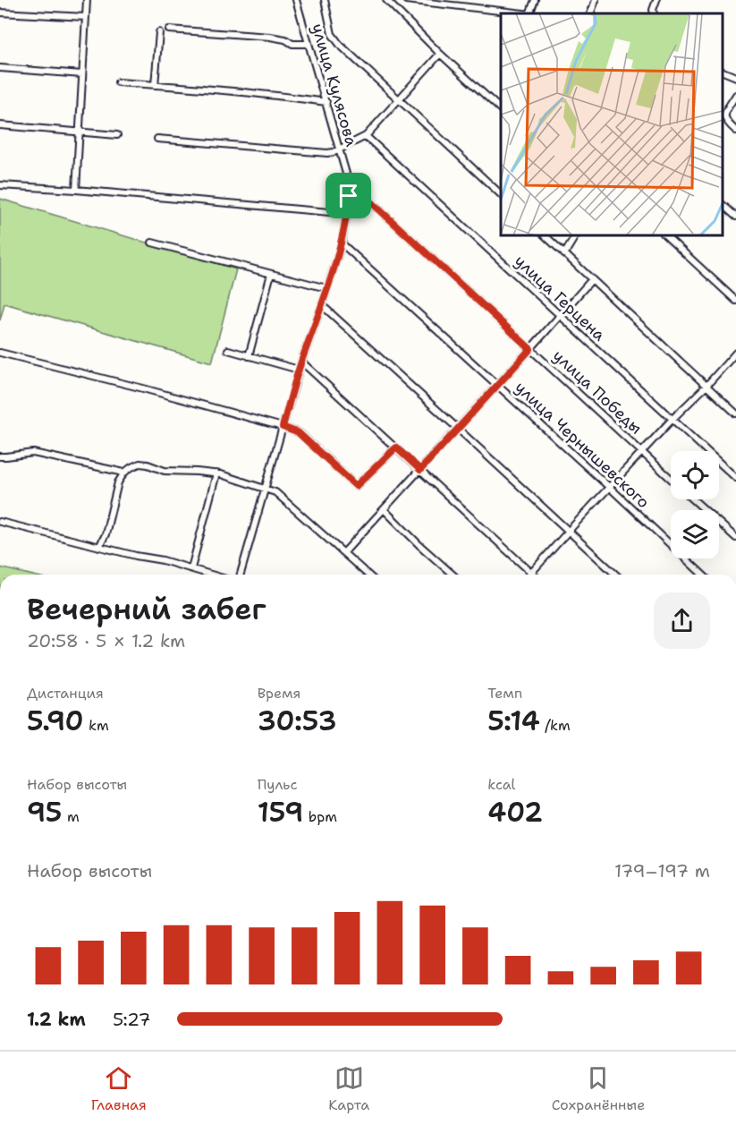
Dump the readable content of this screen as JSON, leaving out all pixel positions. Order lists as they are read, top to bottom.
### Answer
{
  "streets": {
    "street": [
      "улица Кулясова",
      "улица Герцена",
      "улица Победы",
      "улица Чернышевского"
    ]
  },
  "crossings": [
    ["улица Кулясова", "улица Победы"],
    ["улица Кулясова", "улица Чернышевского"]
  ],
  "page": {
    "heading": ["Вечерний забег", "20:58 · 5 × 1.2 km"],
    "stats": [
      ["Дистанция", "5.90 km"],
      ["Время", "30:53"],
      ["Темп", "5:14 /km"],
      ["Набор высоты", "95 m"],
      ["Пульс", "159 bpm"],
      ["kcal", "402"]
    ],
    "chart": ["Набор высоты", "179–197 m"],
    "list": [
      {
        "name": "1.2 km",
        "note": "5:27"
      }
    ],
    "tabs": ["Главная", "Карта", "Сохранённые"]
  }
}
